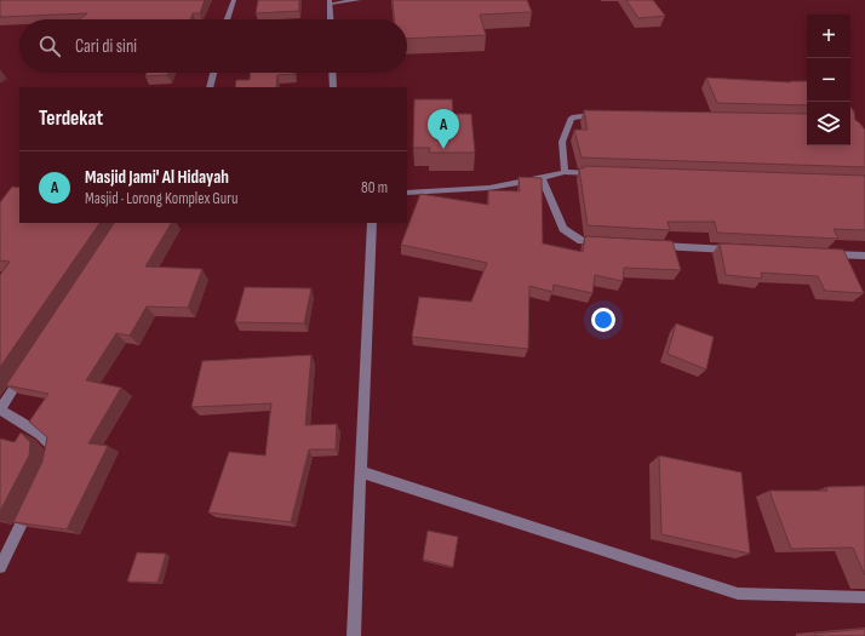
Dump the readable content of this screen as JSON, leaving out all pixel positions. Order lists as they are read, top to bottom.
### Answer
{
  "page": {
    "map_buttons": ["+", "−"],
    "search": "Cari di sini",
    "heading": "Terdekat",
    "pins": "A",
    "list": [
      {
        "mark": "A",
        "name": "Masjid Jami' Al Hidayah",
        "note": "Masjid · Lorong Komplex Guru",
        "value": "80 m"
      }
    ]
  }
}
